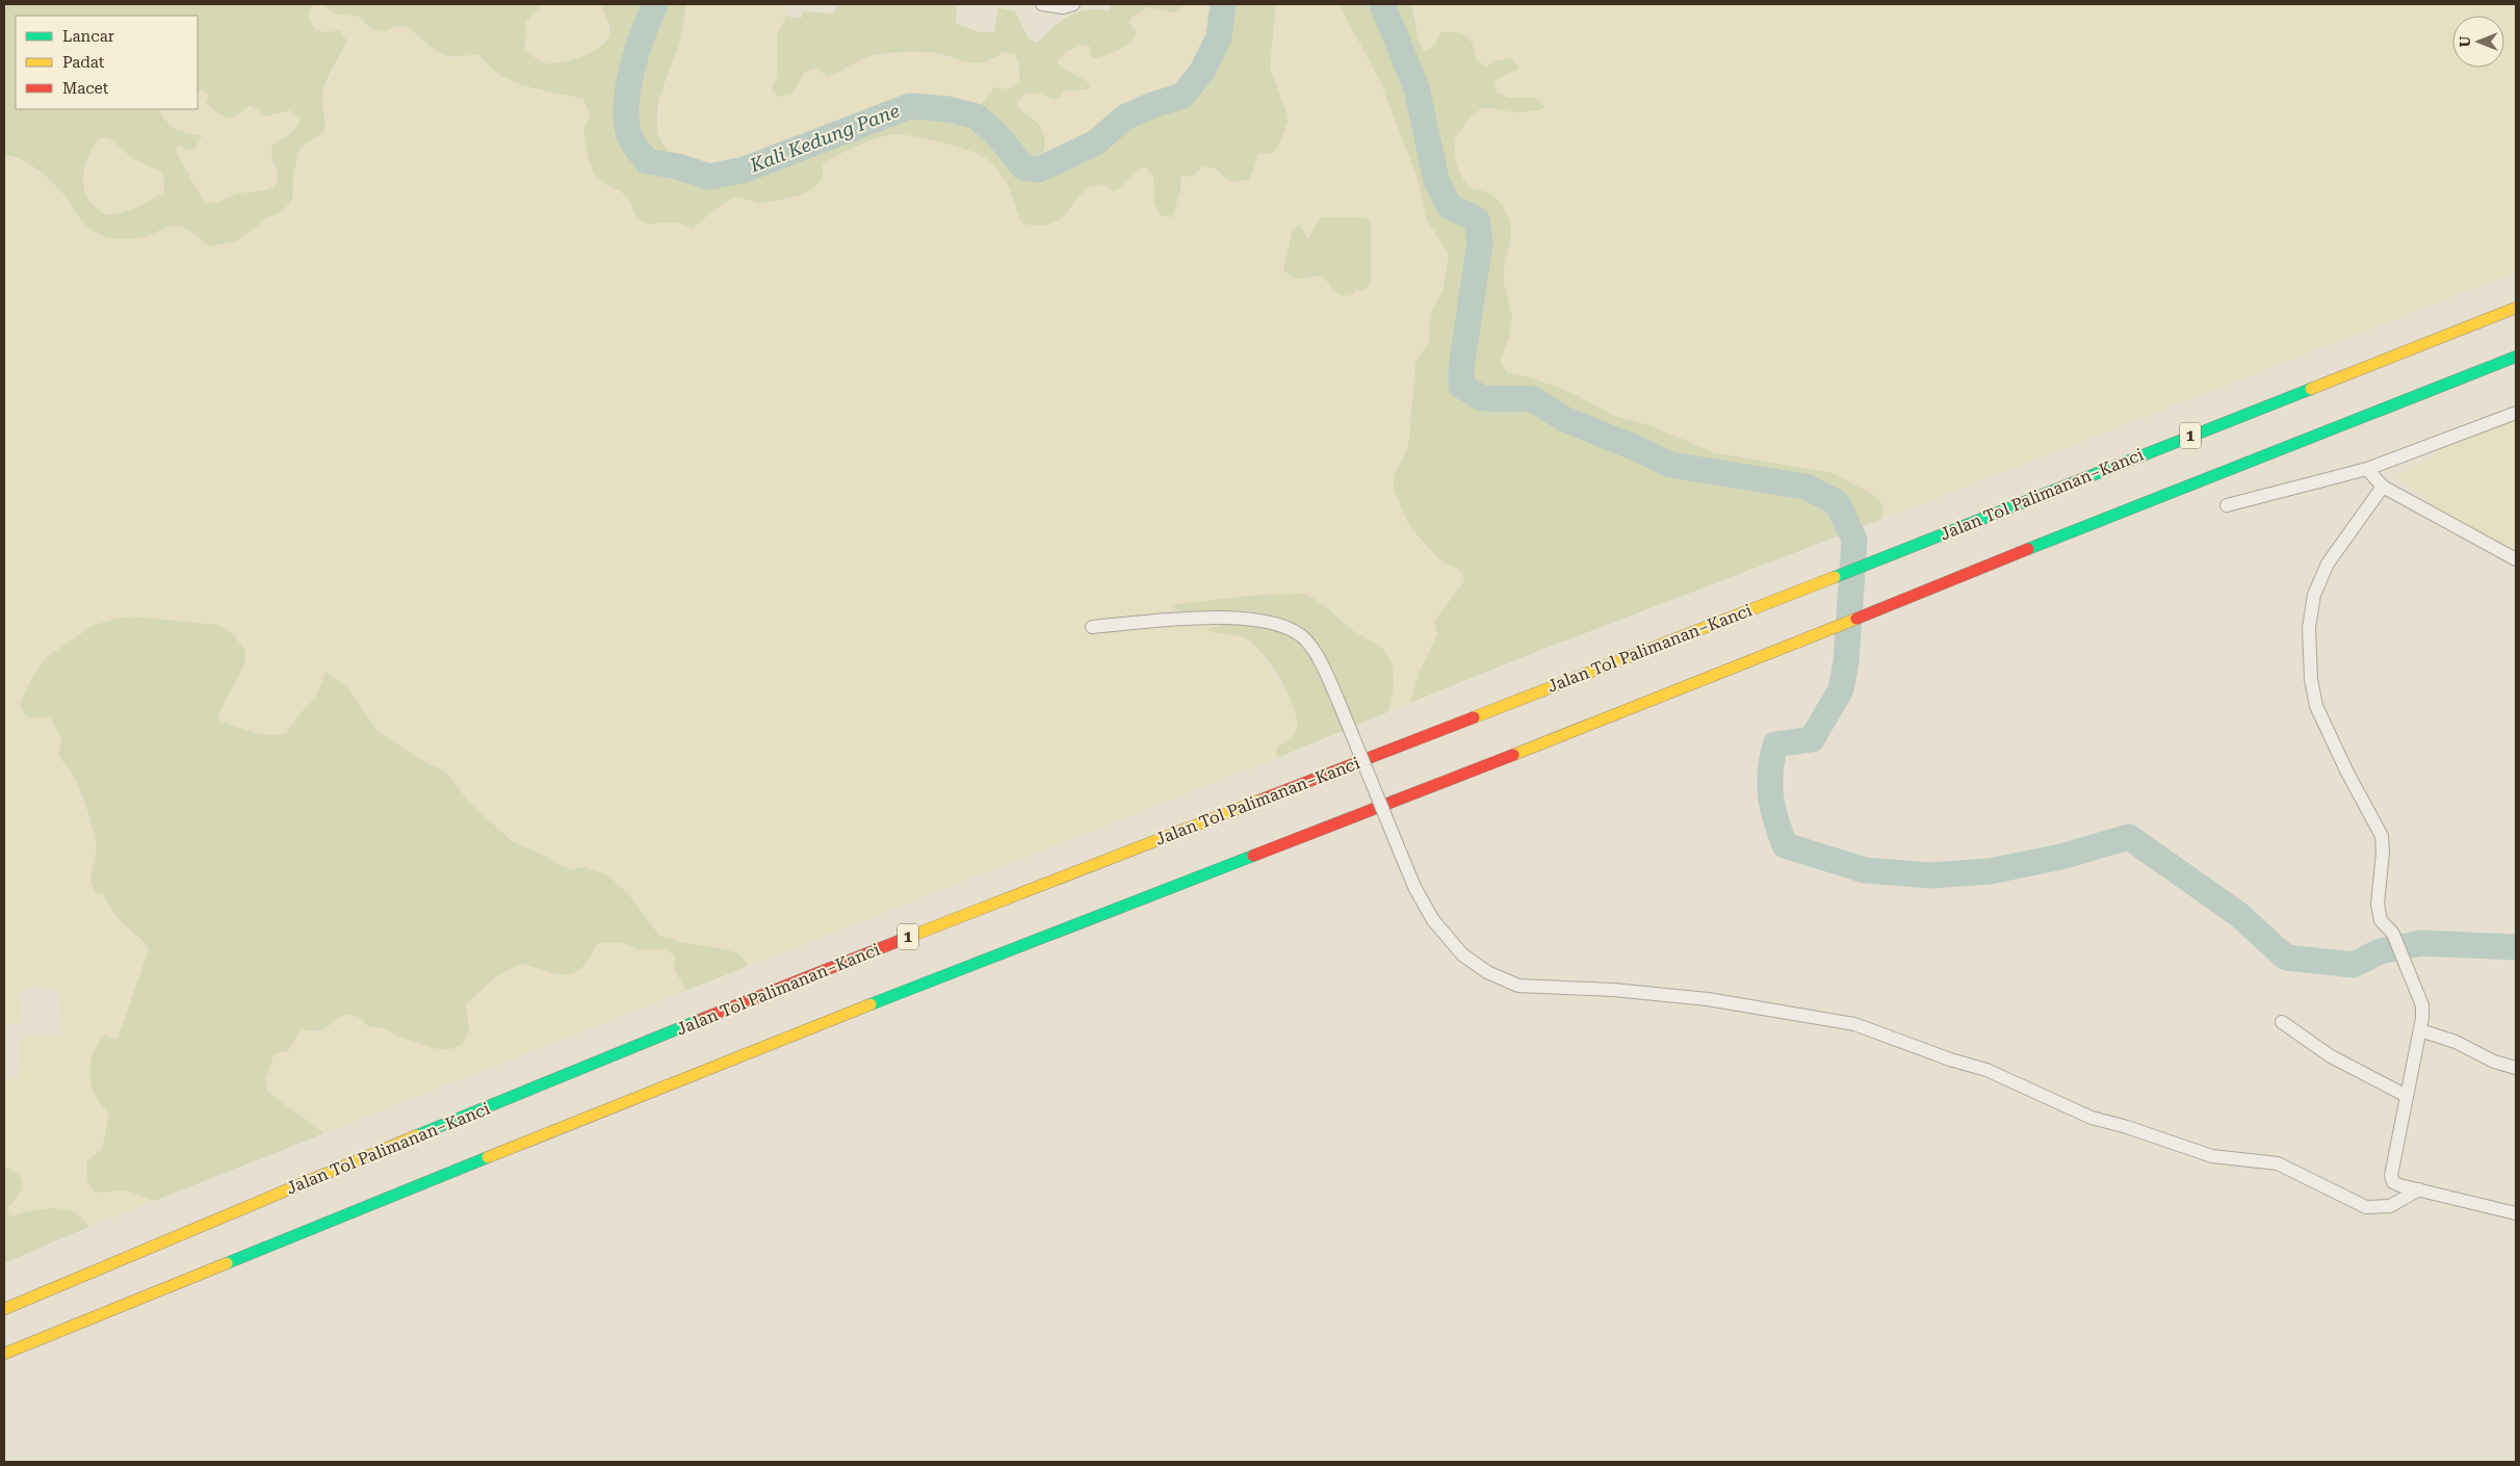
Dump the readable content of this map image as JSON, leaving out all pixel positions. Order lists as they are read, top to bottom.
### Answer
{
  "streets": {
    "highway": ["1", "Jalan Tol Palimanan–Kanci"]
  },
  "water": ["Kali Kedung Pane"],
  "legend": ["Lancar", "Padat", "Macet"],
  "north": "left"
}
